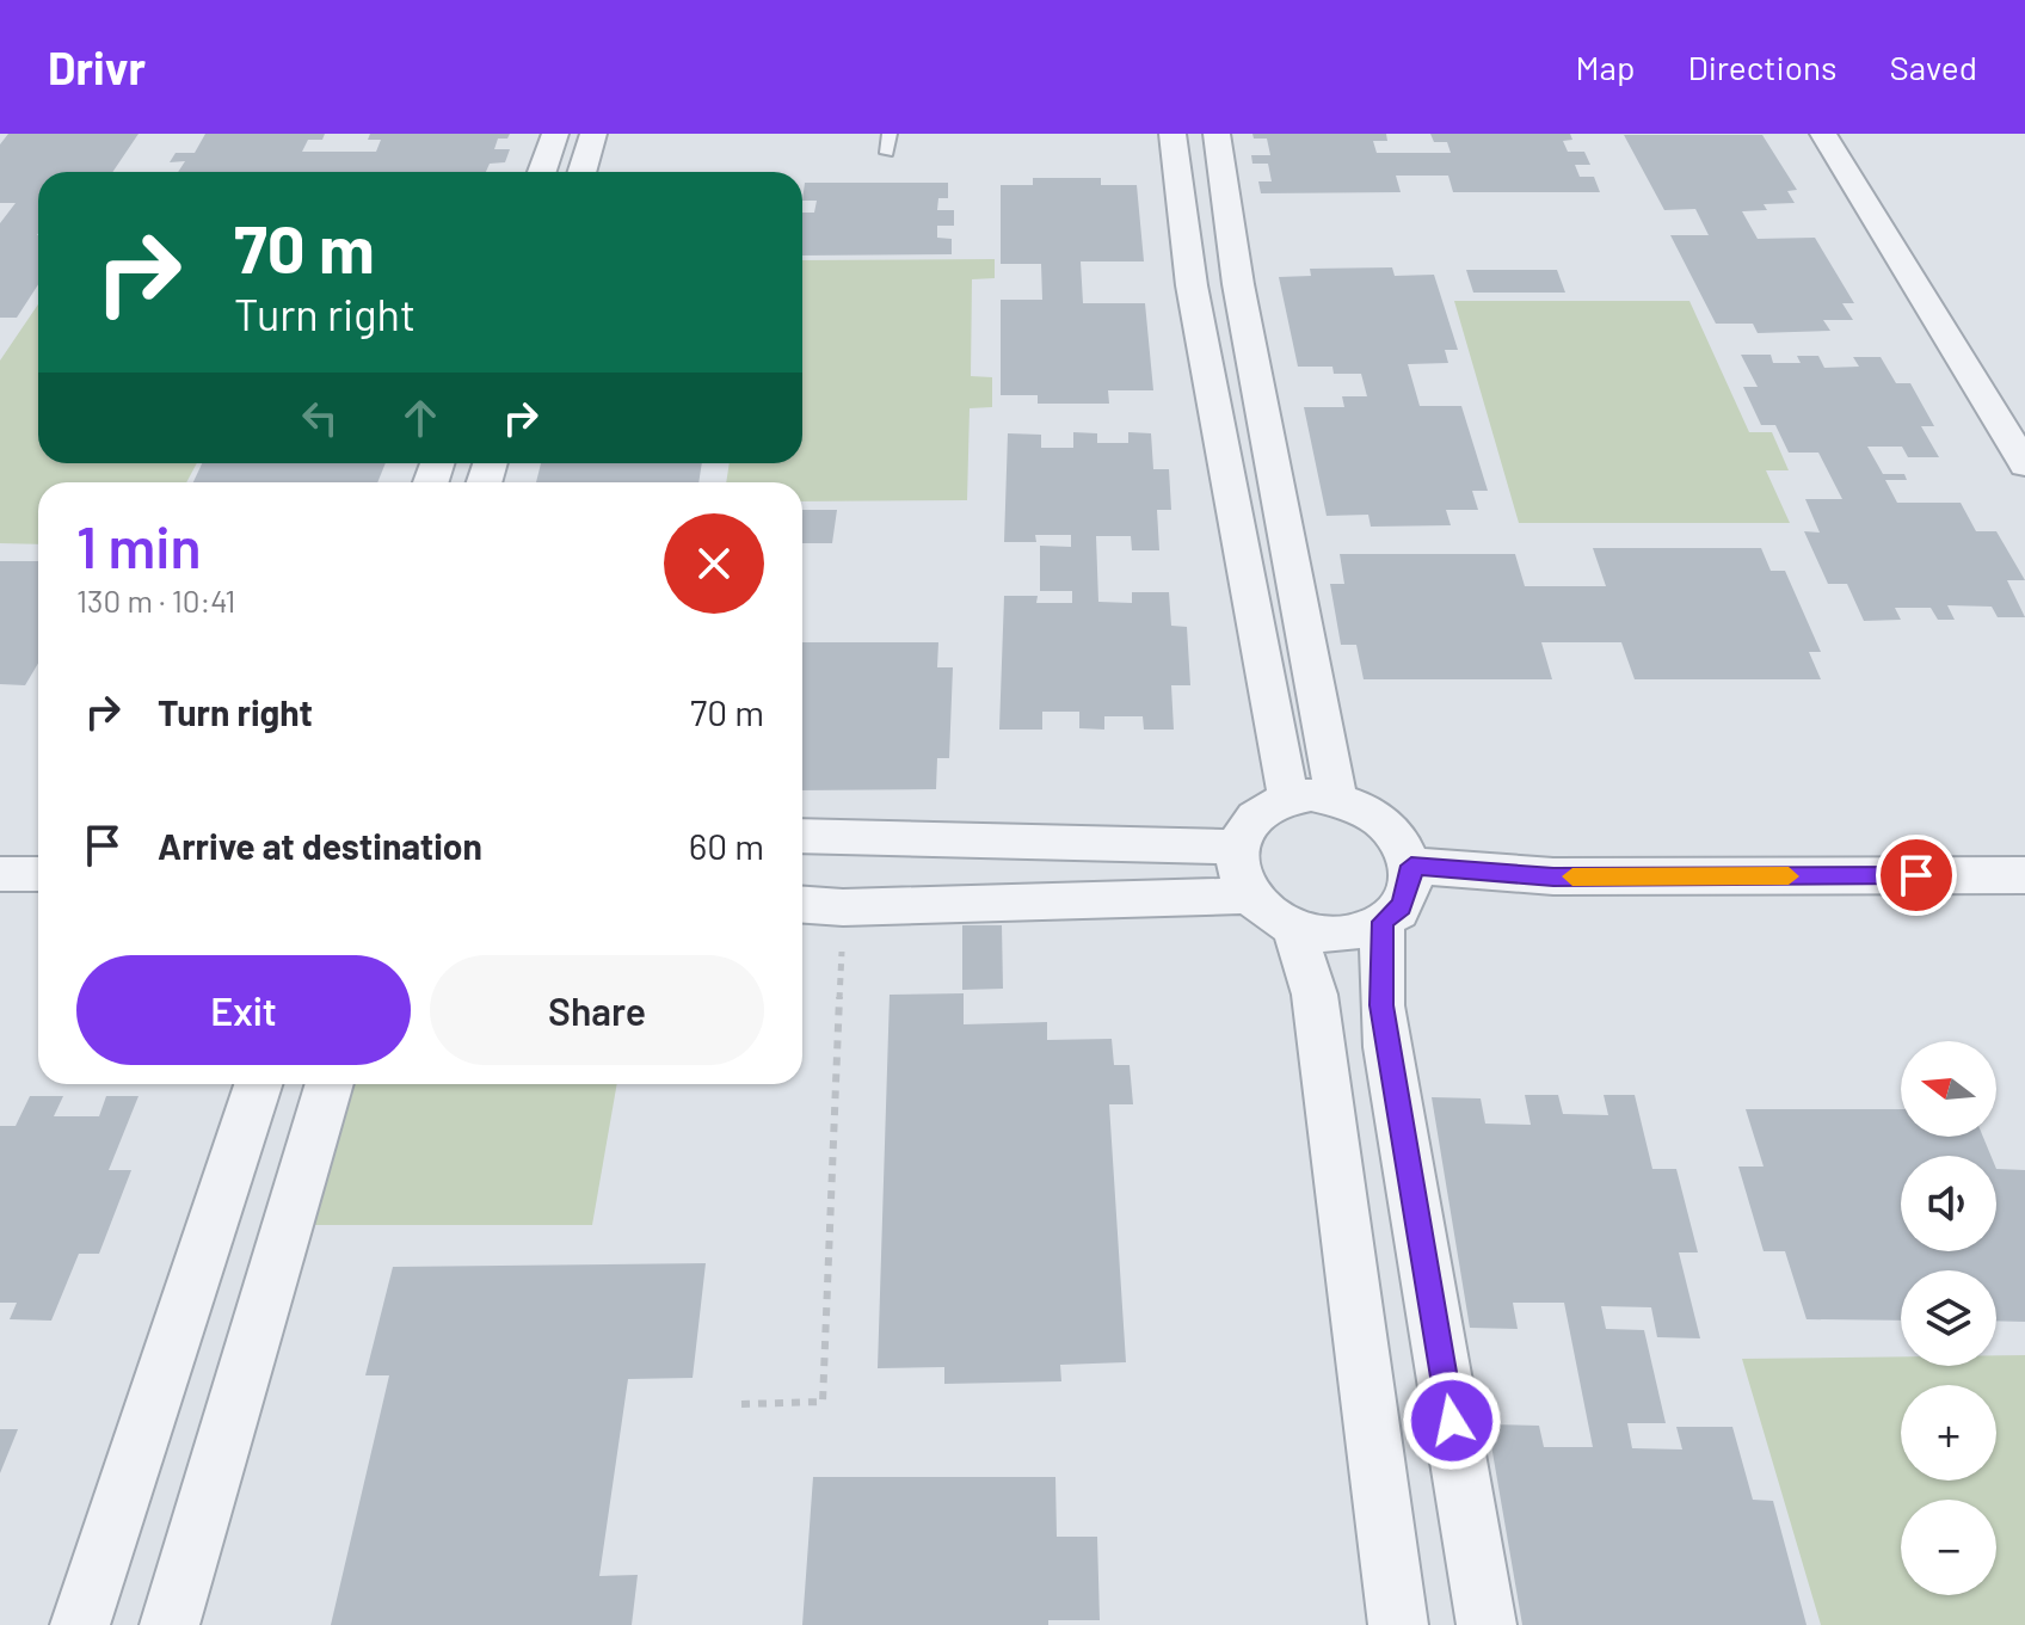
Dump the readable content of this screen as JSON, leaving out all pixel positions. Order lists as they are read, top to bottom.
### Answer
{
  "north": "left",
  "page": {
    "header": "Drivr",
    "nav": ["Map", "Directions", "Saved"],
    "turn": ["70 m", "Turn right"],
    "heading": ["1 min", "130 m · 10:41"],
    "list": [
      {
        "name": "Turn right",
        "value": "70 m"
      },
      {
        "name": "Arrive at destination",
        "value": "60 m"
      }
    ],
    "buttons": ["Exit", "Share"],
    "map_buttons": ["+", "−"]
  }
}
